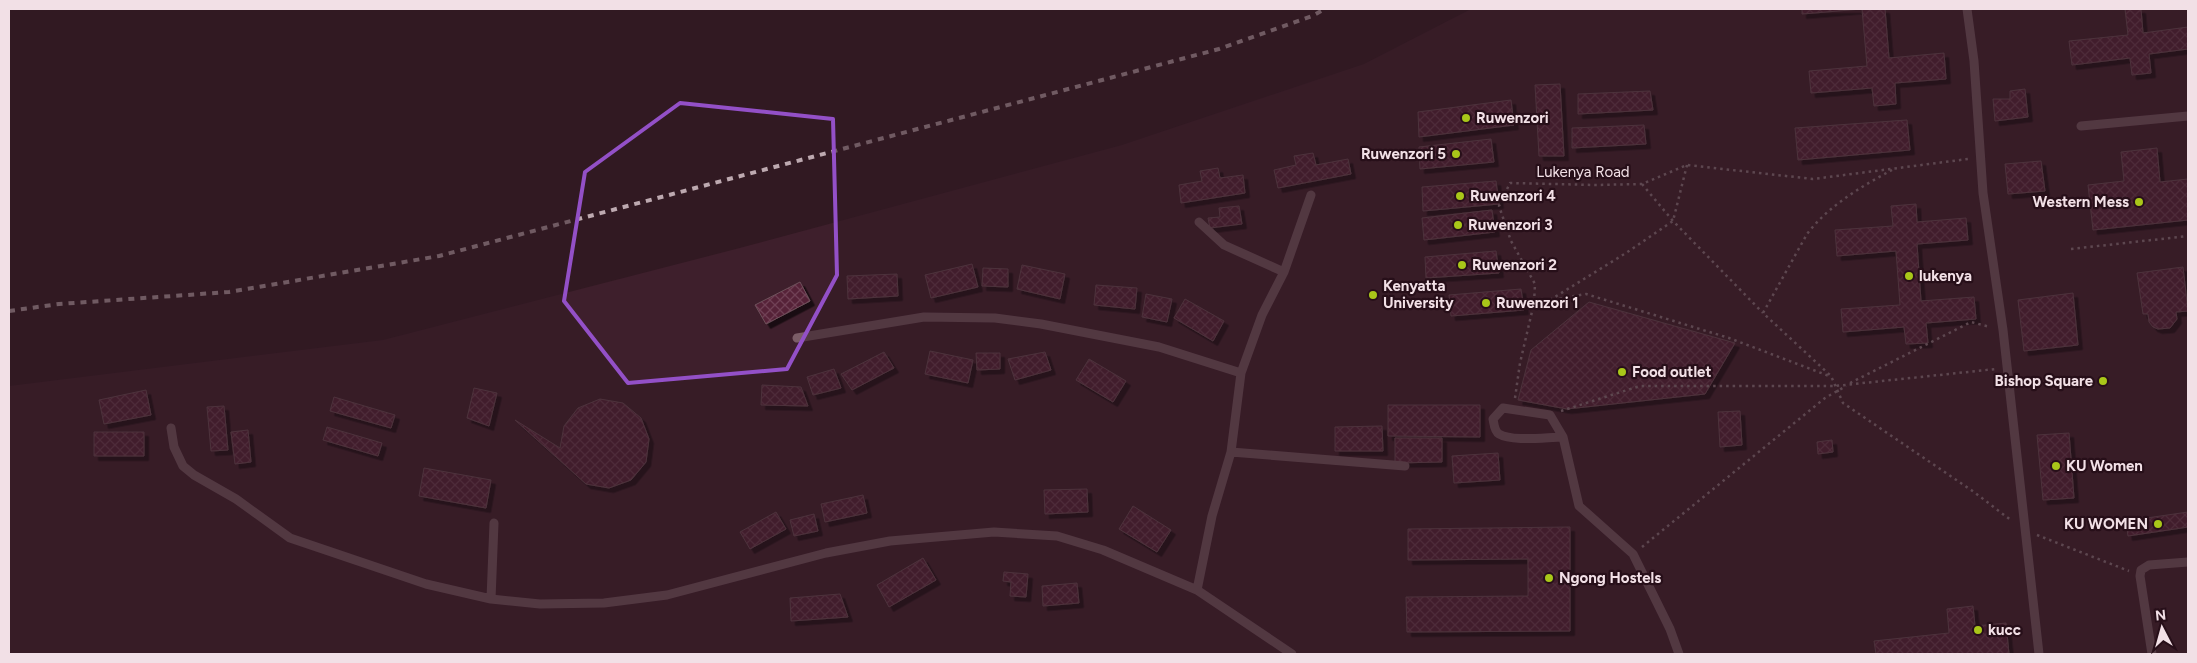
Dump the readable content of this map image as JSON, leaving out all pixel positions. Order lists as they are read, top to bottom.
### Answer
{
  "streets": {
    "path": ["Lukenya Road"]
  },
  "places": [
    "Ruwenzori",
    "Ruwenzori 5",
    "Ruwenzori 4",
    "Western Mess",
    "Ruwenzori 3",
    "Ruwenzori 2",
    "lukenya",
    "Kenyatta University",
    "Ruwenzori 1",
    "Food outlet",
    "Bishop Square",
    "KU Women",
    "KU WOMEN",
    "Ngong Hostels",
    "kucc"
  ],
  "north": "top"
}
